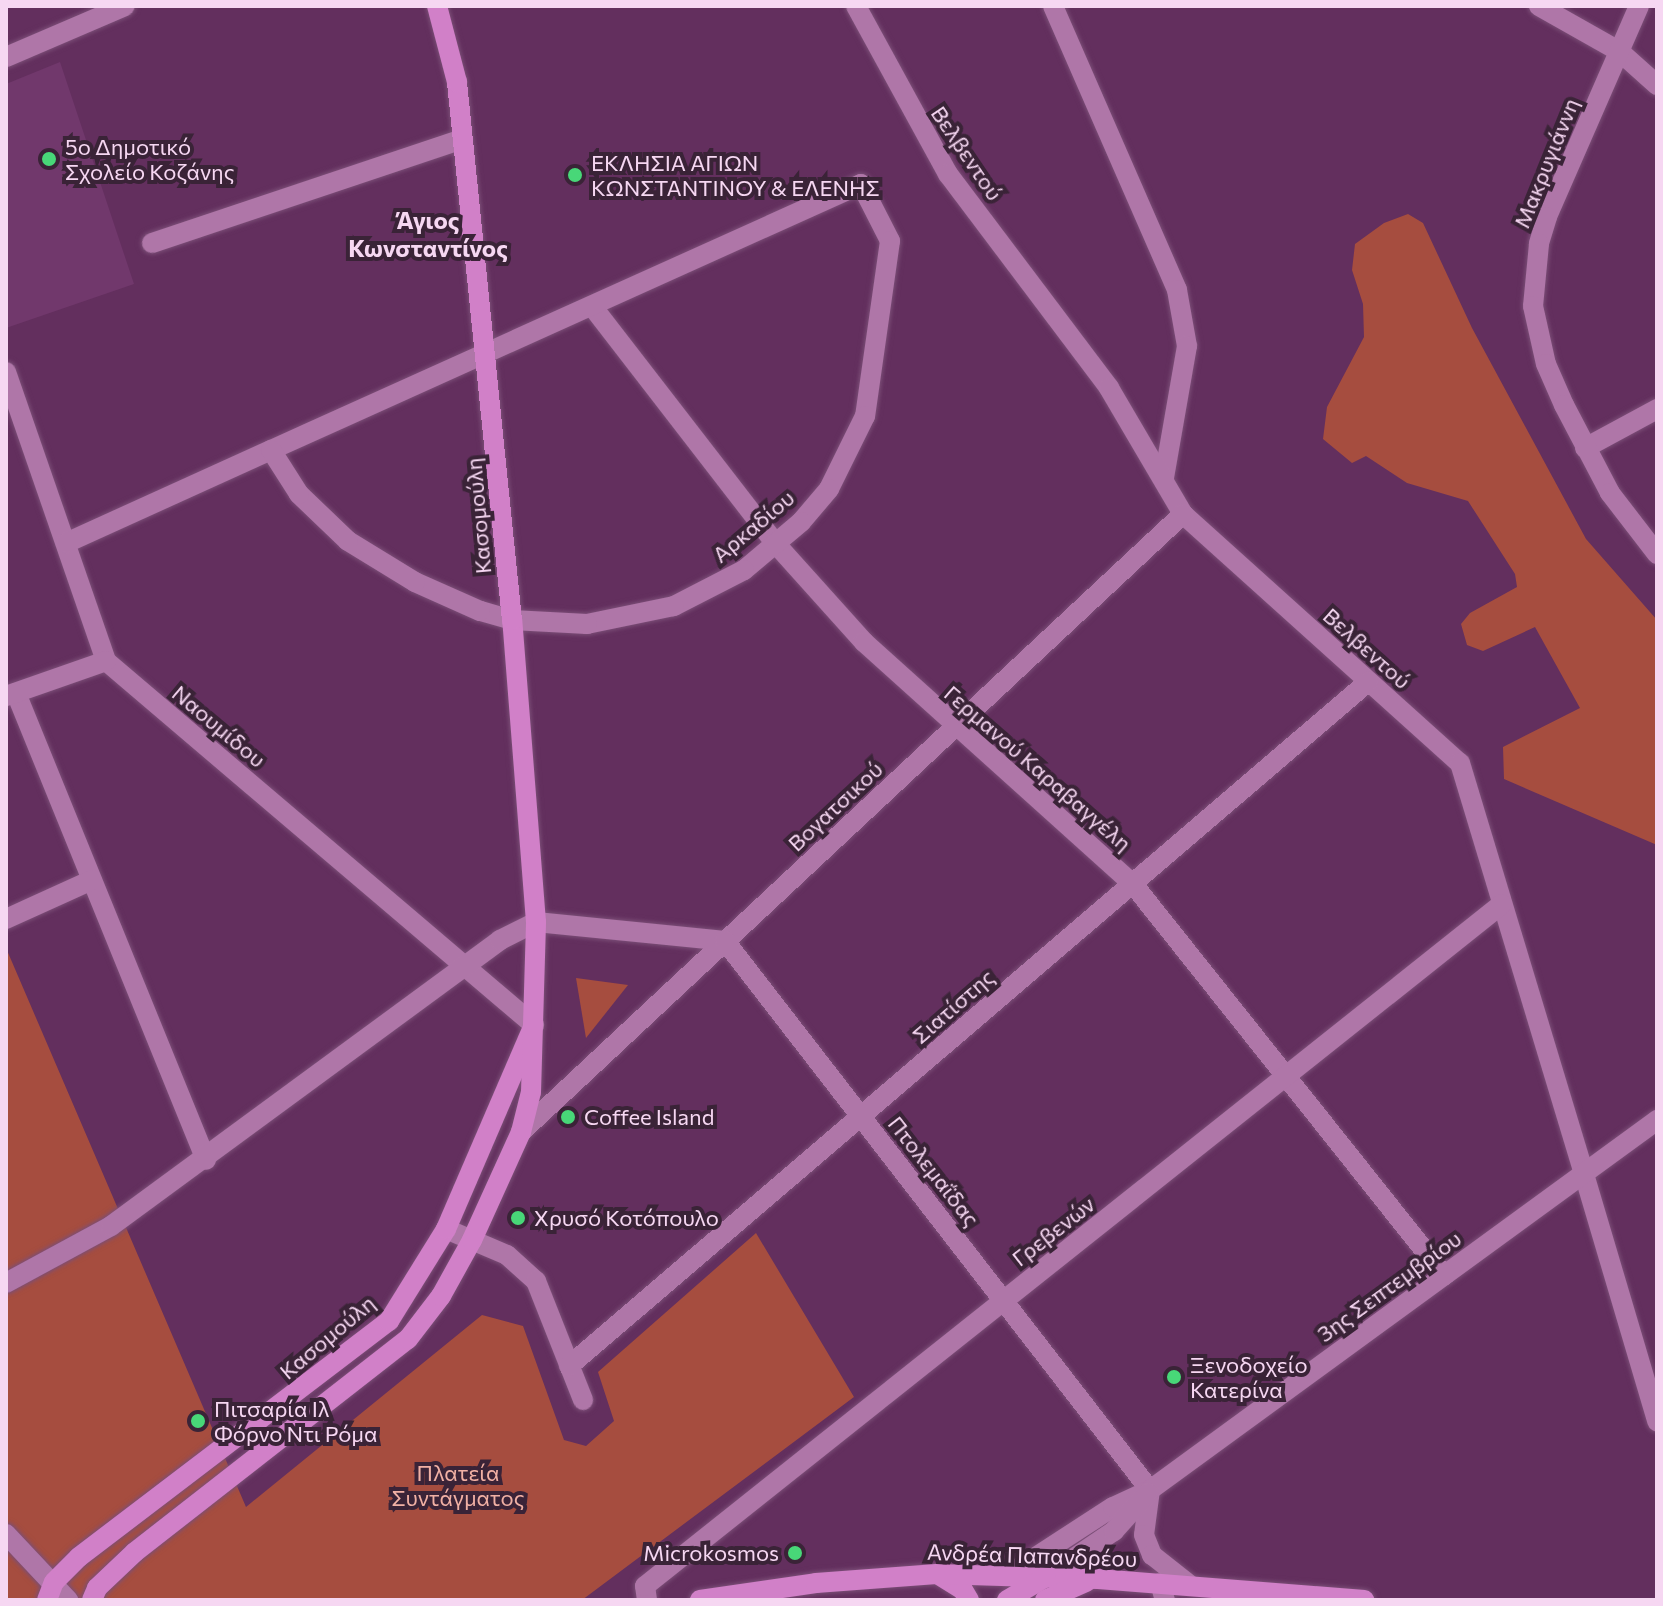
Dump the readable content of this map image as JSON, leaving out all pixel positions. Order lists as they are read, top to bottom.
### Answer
{
  "streets": {
    "main road": ["Κασομούλη", "3ης Σεπτεμβρίου", "Ανδρέα Παπανδρέου"],
    "street": [
      "Βελβεντού",
      "Μακρυγιάννη",
      "Αρκαδίου",
      "Ναουμίδου",
      "Γερμανού Καραβαγγέλη",
      "Βογατσικού",
      "Σιατίστης",
      "Πτολεμαΐδας",
      "Γρεβενών"
    ]
  },
  "crossings": [
    ["Βελβεντού", "Βογατσικού"],
    ["Βελβεντού", "Σιατίστης"],
    ["Βελβεντού", "Γρεβενών"],
    ["Βελβεντού", "3ης Σεπτεμβρίου"],
    ["Κασομούλη", "Αρκαδίου"],
    ["Κασομούλη", "Ναουμίδου"],
    ["Κασομούλη", "Βογατσικού"],
    ["Αρκαδίου", "Γερμανού Καραβαγγέλη"],
    ["Γερμανού Καραβαγγέλη", "Βογατσικού"],
    ["Γερμανού Καραβαγγέλη", "Σιατίστης"],
    ["Γερμανού Καραβαγγέλη", "Γρεβενών"],
    ["Γερμανού Καραβαγγέλη", "3ης Σεπτεμβρίου"],
    ["Βογατσικού", "Πτολεμαΐδας"],
    ["Σιατίστης", "Πτολεμαΐδας"],
    ["Πτολεμαΐδας", "Γρεβενών"],
    ["Πτολεμαΐδας", "3ης Σεπτεμβρίου"],
    ["3ης Σεπτεμβρίου", "Ανδρέα Παπανδρέου"]
  ],
  "districts": ["Άγιος Κωνσταντίνος"],
  "parks": ["Πλατεία Συντάγματος"],
  "places": [
    "5ο Δημοτικό Σχολείο Κοζάνης",
    "ΕΚΛΗΣΙΑ ΑΓΙΩΝ ΚΩΝΣΤΑΝΤΙΝΟΥ & ΕΛΕΝΗΣ",
    "Coffee Island",
    "Χρυσό Κοτόπουλο",
    "Ξενοδοχείο Κατερίνα",
    "Πιτσαρία Ιλ Φόρνο Ντι Ρόμα",
    "Microkosmos"
  ]
}
